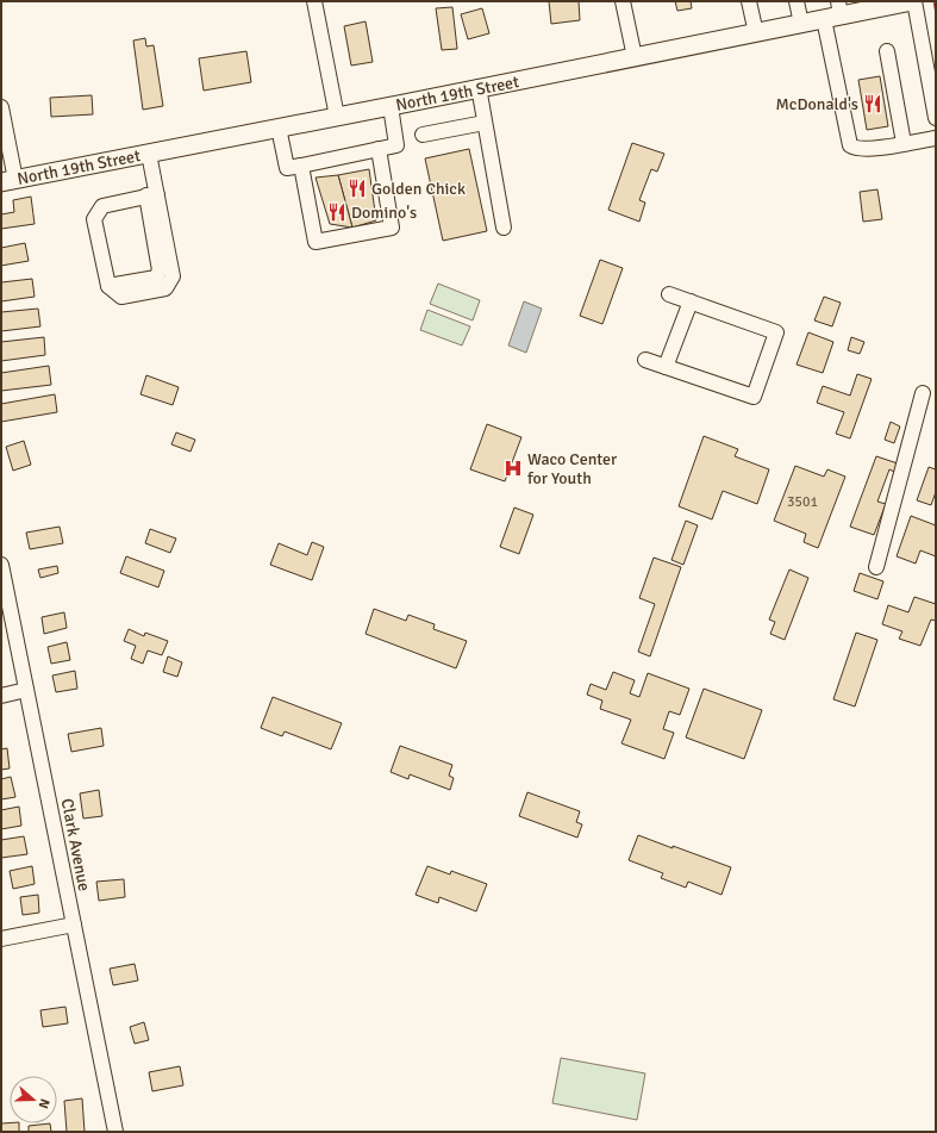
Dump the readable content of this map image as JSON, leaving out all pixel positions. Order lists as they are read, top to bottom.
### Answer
{
  "streets": {
    "main road": ["North 19th Street"],
    "street": ["Clark Avenue"]
  },
  "places": {
    "restaurant": ["McDonald's", "Golden Chick", "Domino's"],
    "hospital": ["Waco Center for Youth"]
  },
  "house_numbers": ["3501"],
  "north": "right"
}
